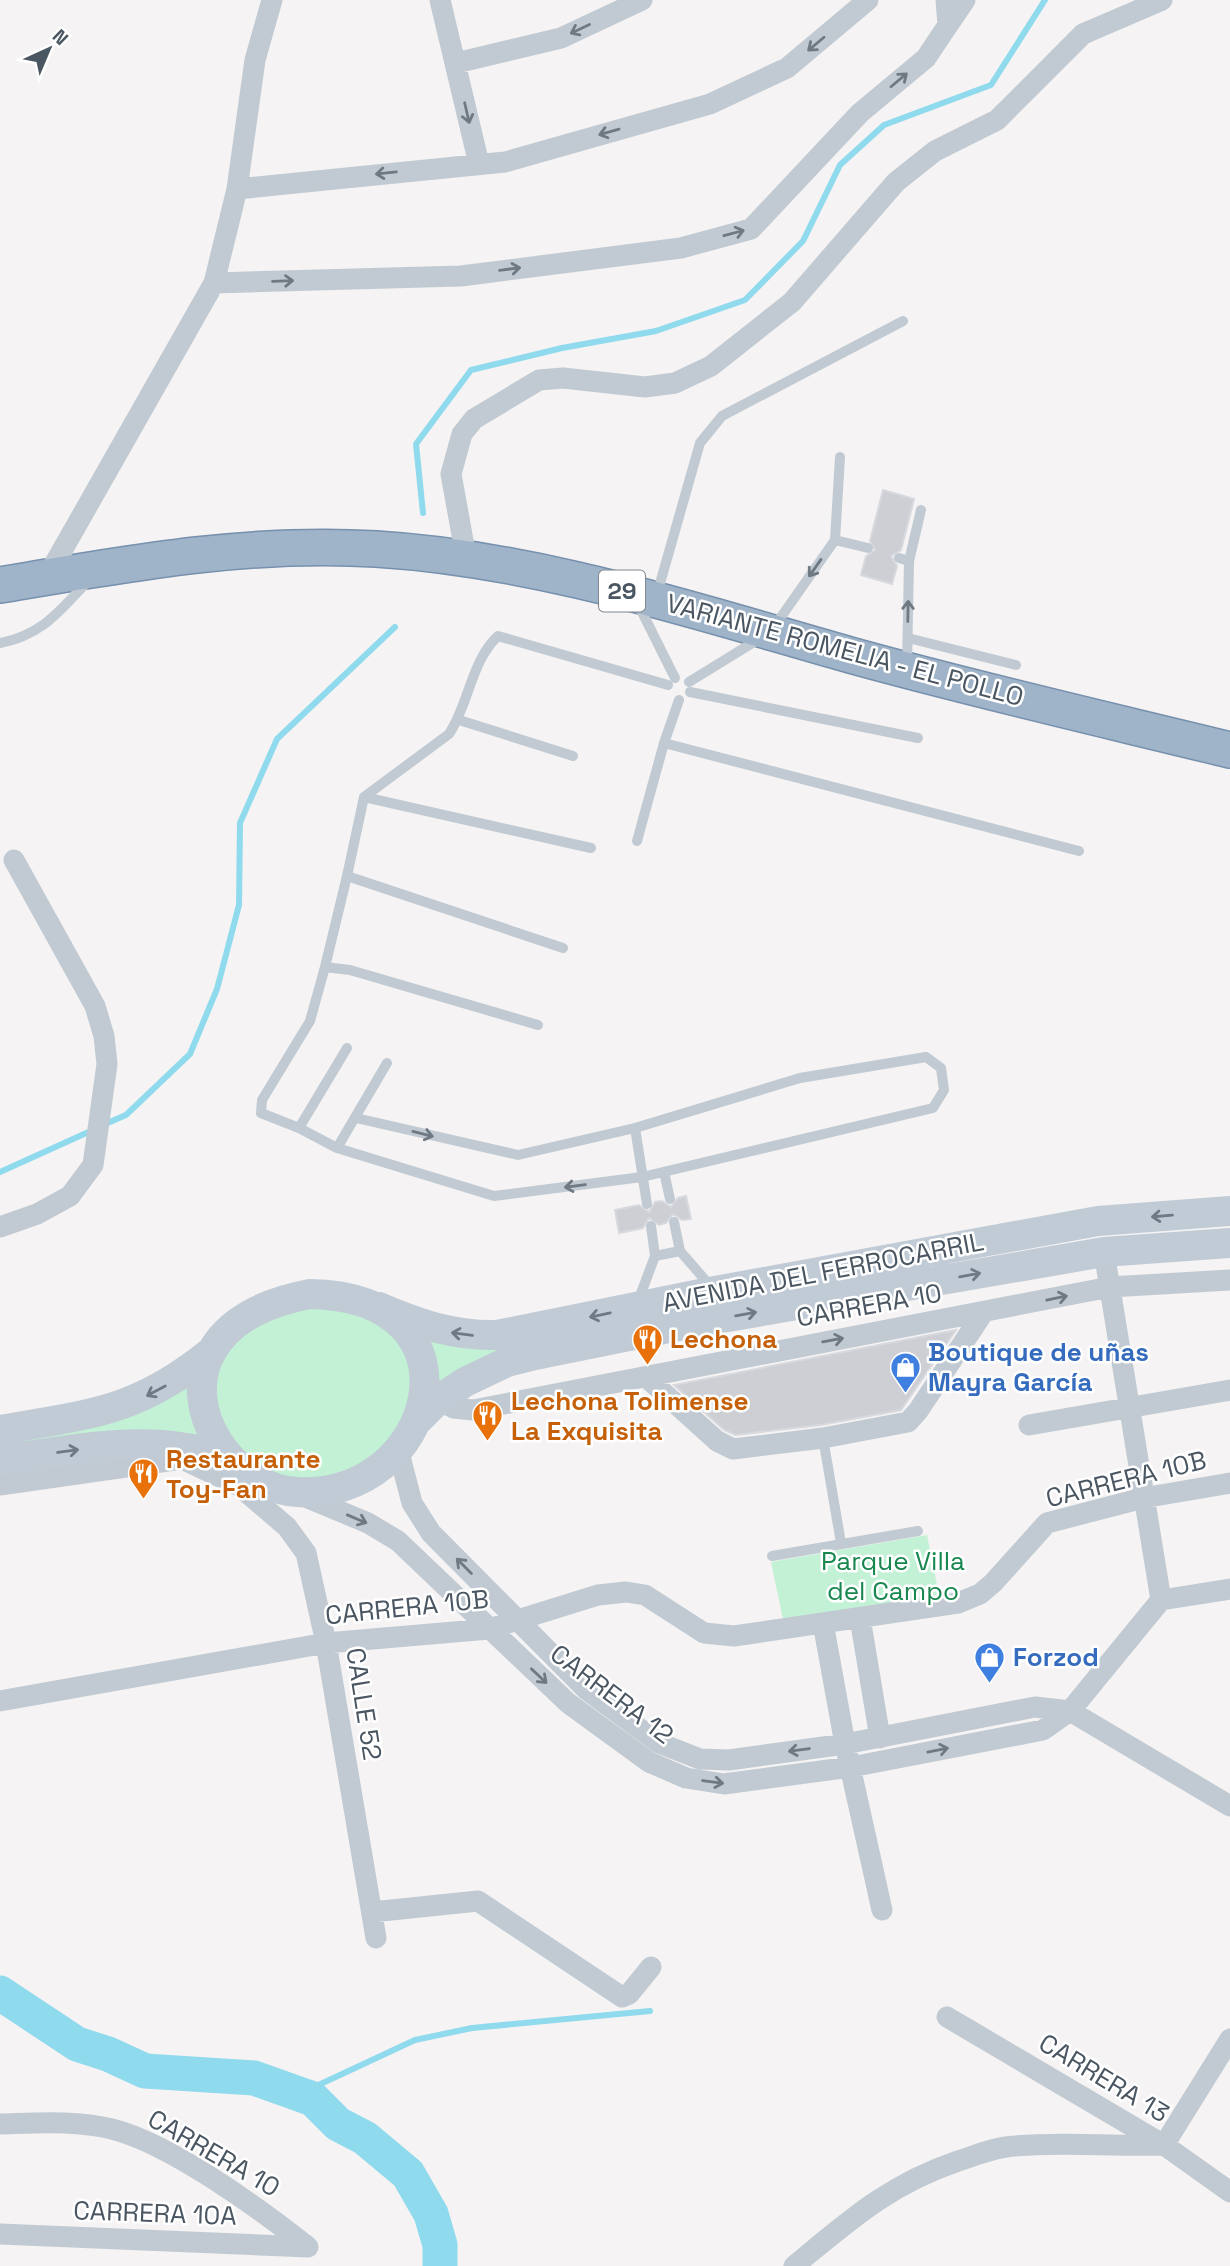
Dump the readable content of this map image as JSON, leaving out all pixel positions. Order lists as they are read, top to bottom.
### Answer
{
  "streets": {
    "highway": ["29", "VARIANTE ROMELIA - EL POLLO"],
    "main road": ["AVENIDA DEL FERROCARRIL"],
    "street": [
      "CARRERA 10",
      "CARRERA 10B",
      "CARRERA 12",
      "CALLE 52",
      "CARRERA 13",
      "CARRERA 10A"
    ]
  },
  "crossings": [
    ["AVENIDA DEL FERROCARRIL", "CARRERA 10"],
    ["AVENIDA DEL FERROCARRIL", "CARRERA 12"],
    ["CARRERA 10", "CARRERA 10A"],
    ["CARRERA 10B", "CARRERA 12"],
    ["CARRERA 10B", "CALLE 52"]
  ],
  "one_way": ["CARRERA 10"],
  "parks": ["Parque Villa del Campo"],
  "places": {
    "restaurant": ["Lechona", "Lechona Tolimense La Exquisita", "Restaurante Toy-Fan"],
    "shop": ["Boutique de uñas Mayra García", "Forzod"]
  },
  "north": "top right"
}
